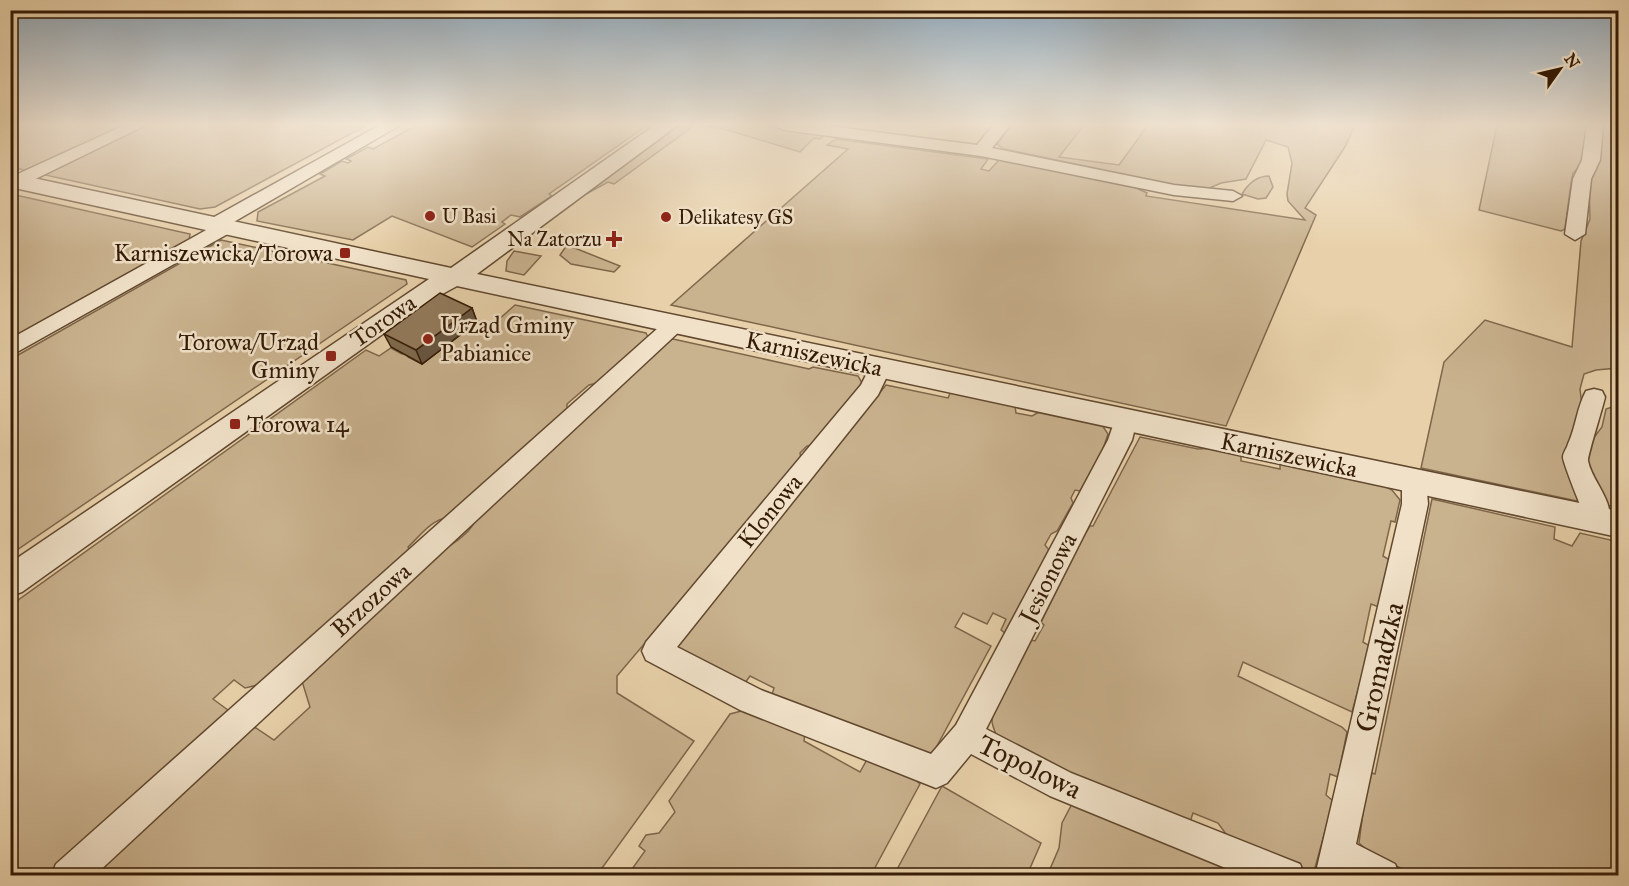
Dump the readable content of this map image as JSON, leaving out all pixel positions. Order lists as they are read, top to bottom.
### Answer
{
  "streets": {
    "street": [
      "Torowa",
      "Karniszewicka",
      "Klonowa",
      "Jesionowa",
      "Brzozowa",
      "Gromadzka",
      "Topolowa"
    ]
  },
  "crossings": [
    ["Torowa", "Karniszewicka"],
    ["Karniszewicka", "Klonowa"],
    ["Karniszewicka", "Jesionowa"],
    ["Karniszewicka", "Brzozowa"],
    ["Karniszewicka", "Gromadzka"],
    ["Klonowa", "Topolowa"],
    ["Jesionowa", "Topolowa"]
  ],
  "places": {
    "other": ["U Basi", "Delikatesy GS", "Urząd Gminy Pabianice"],
    "health": ["Na Zatorzu"],
    "transit": ["Karniszewicka/Torowa", "Torowa/Urząd Gminy", "Torowa 14"]
  },
  "north": "top right"
}
